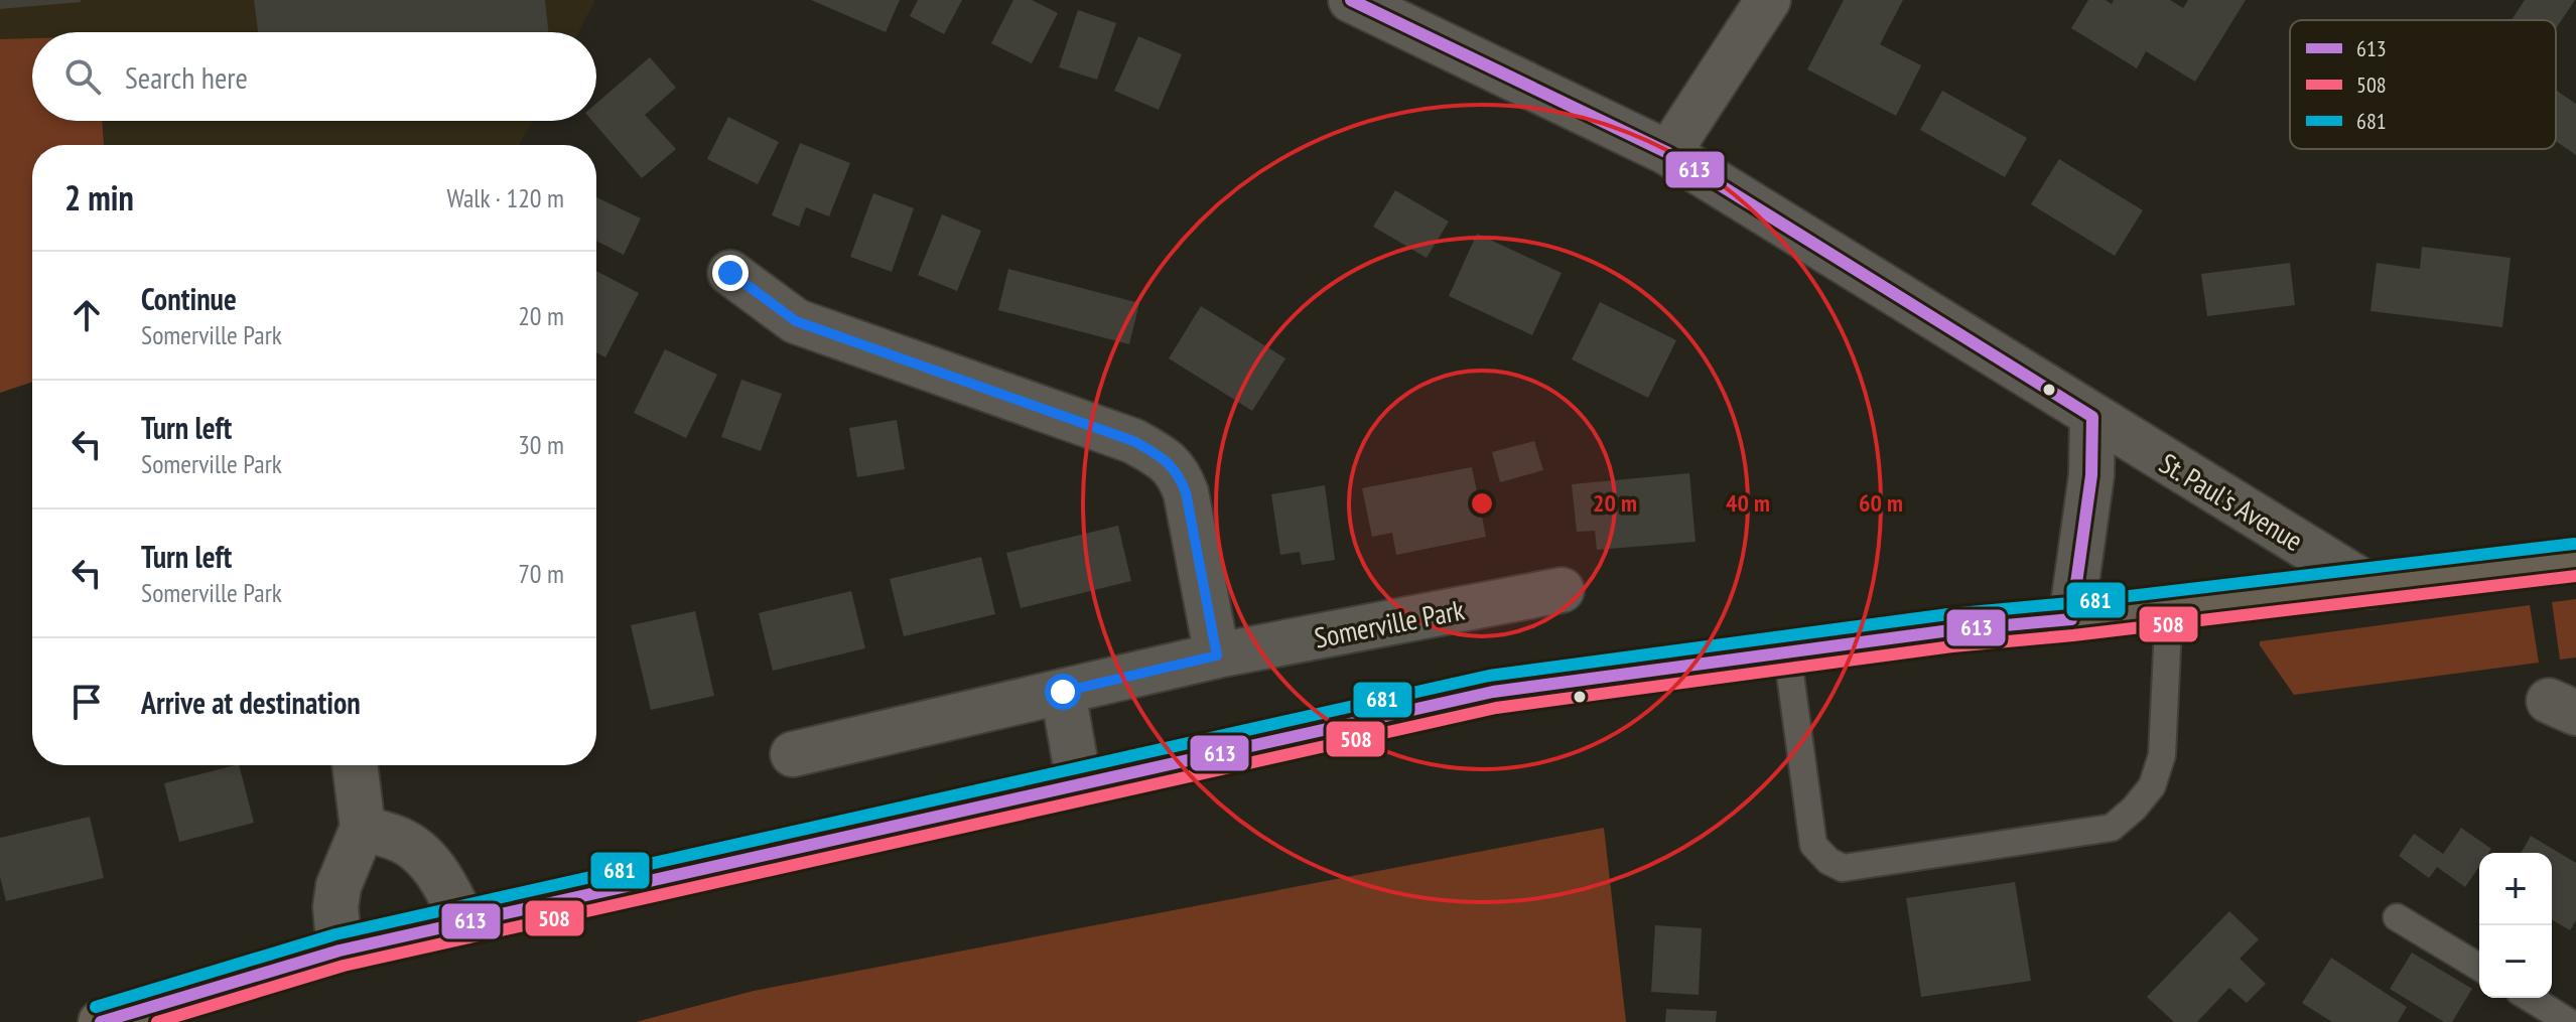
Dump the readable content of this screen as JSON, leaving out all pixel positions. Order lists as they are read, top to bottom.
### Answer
{
  "streets": {
    "street": ["St. Paul's Avenue", "Somerville Park"]
  },
  "lines": ["transit line 613", "transit line 681", "transit line 508"],
  "legend": ["613", "508", "681"],
  "page": {
    "search": "Search here",
    "heading": ["2 min", "Walk · 120 m"],
    "list": [
      ["Continue", "Somerville Park", "20 m"],
      ["Turn left", "Somerville Park", "30 m"],
      ["Turn left", "Somerville Park", "70 m"],
      "Arrive at destination"
    ],
    "map_buttons": ["+", "−"]
  },
  "rings": ["20 m", "40 m", "60 m"]
}
